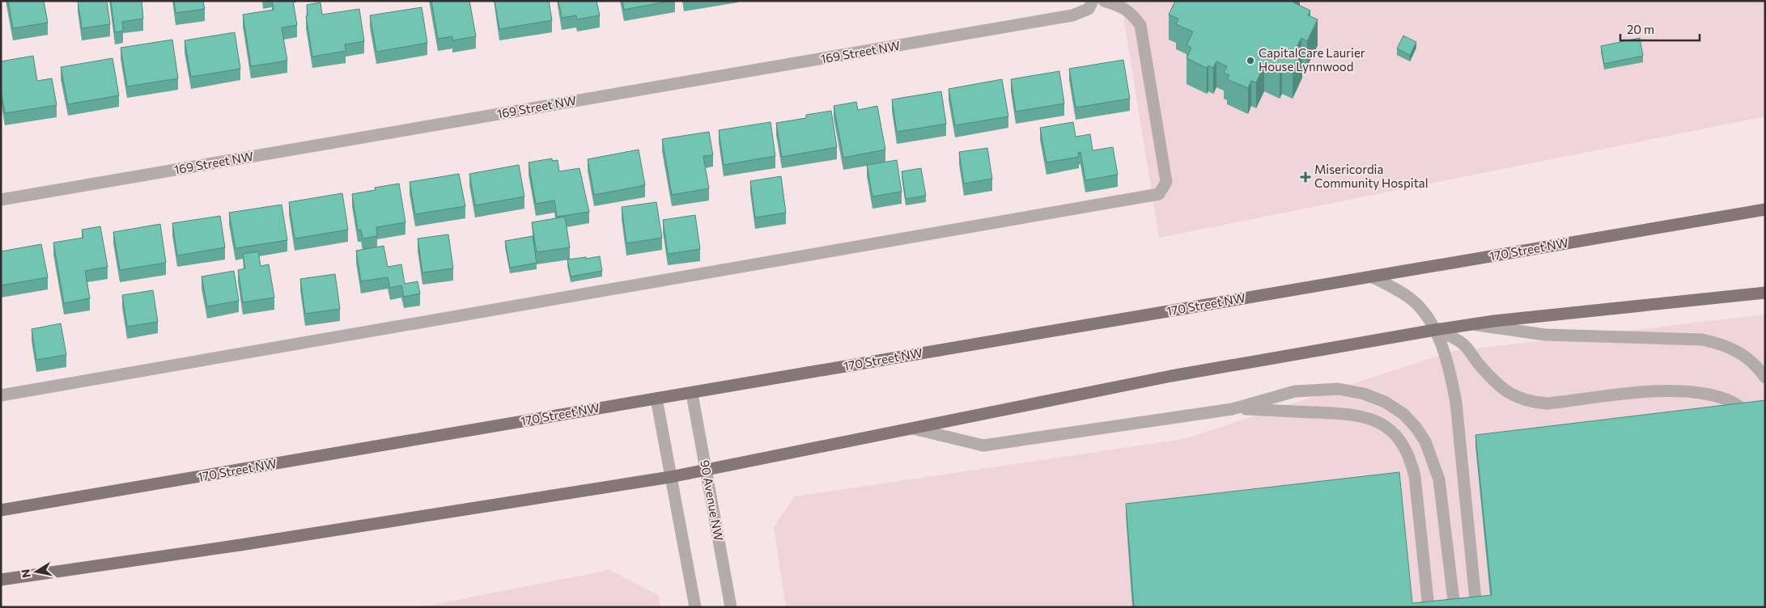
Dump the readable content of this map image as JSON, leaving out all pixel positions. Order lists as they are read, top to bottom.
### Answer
{
  "streets": {
    "main road": ["170 Street NW"],
    "street": ["169 Street NW", "90 Avenue NW"]
  },
  "crossings": [
    ["170 Street NW", "90 Avenue NW"]
  ],
  "places": {
    "other": ["CapitalCare Laurier House Lynnwood"],
    "health": ["Misericordia Community Hospital"]
  },
  "scale_bar": "20 m",
  "north": "left"
}
